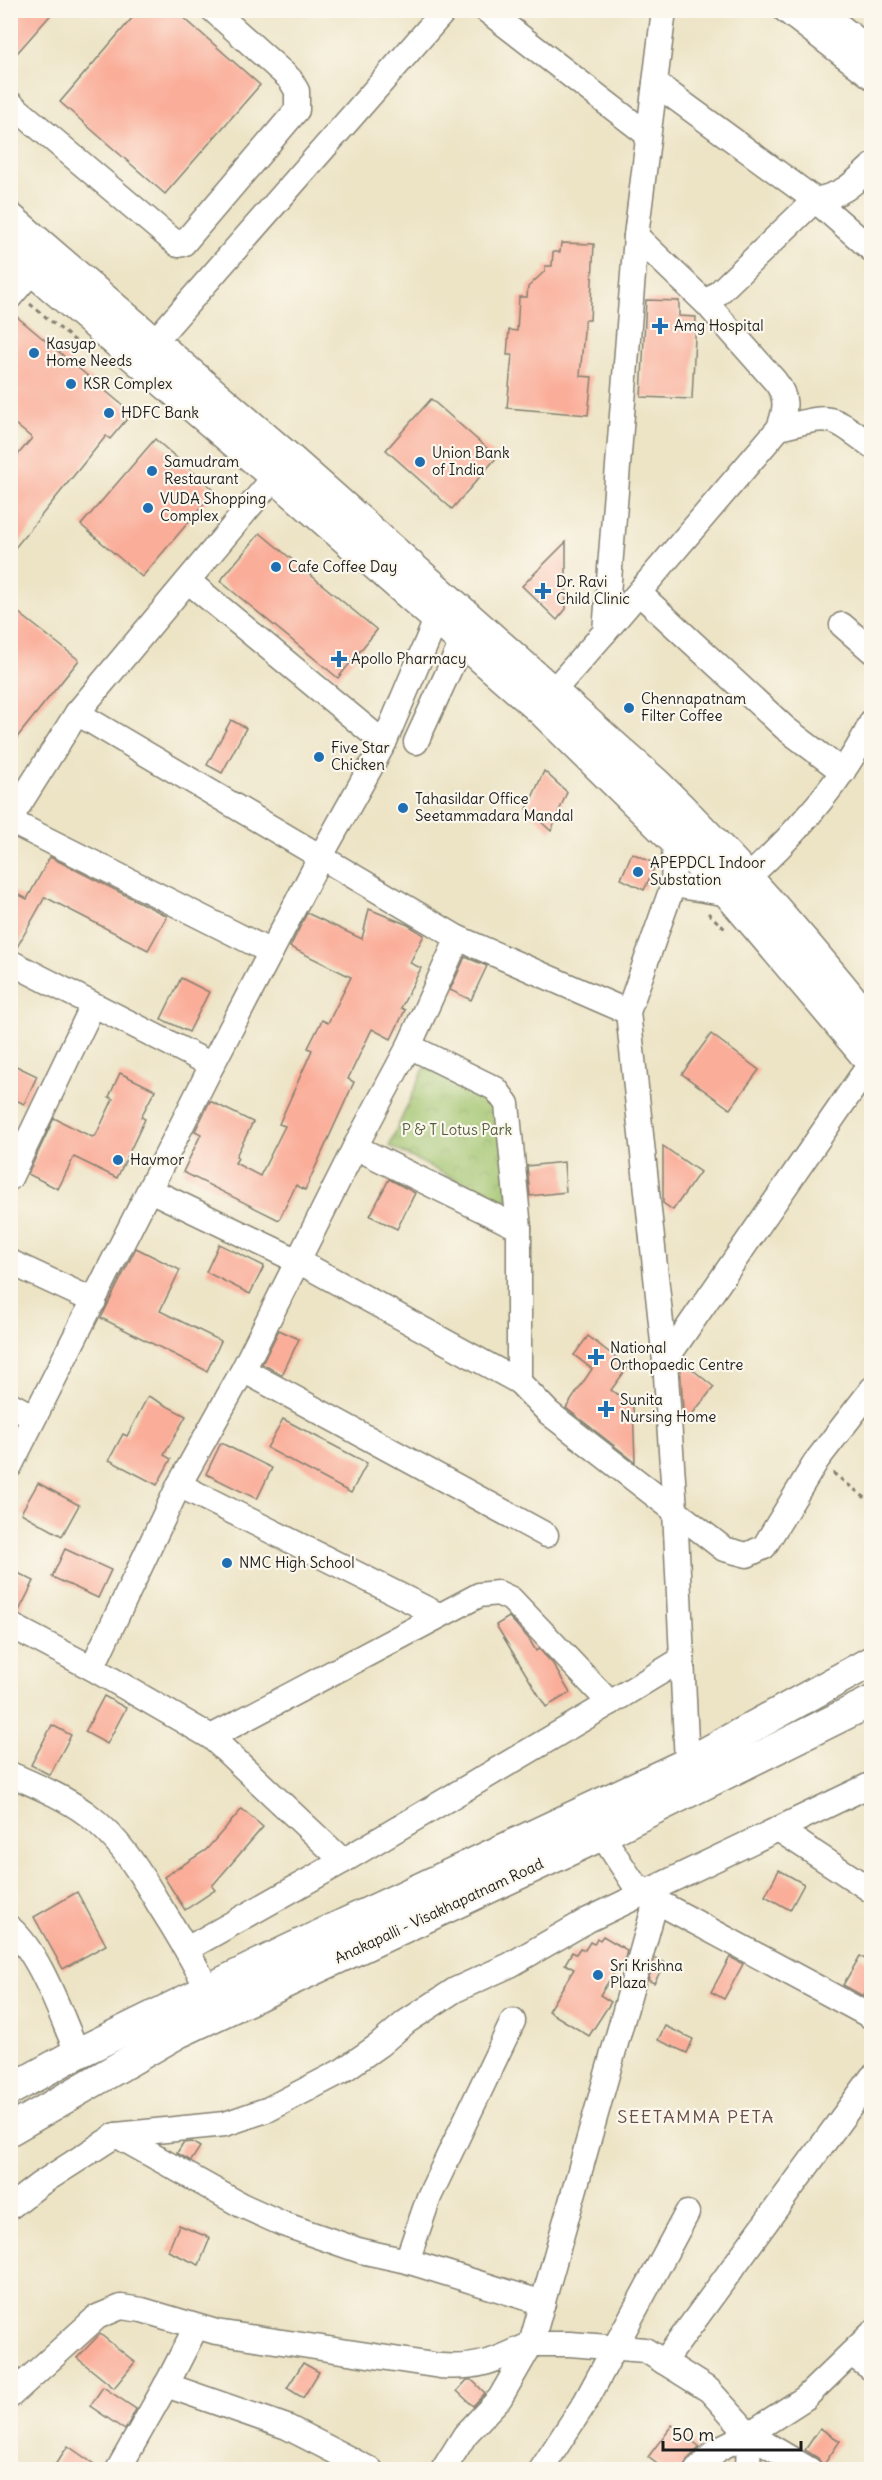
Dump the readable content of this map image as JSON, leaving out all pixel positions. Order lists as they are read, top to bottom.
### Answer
{
  "streets": {
    "main road": ["Anakapalli - Visakhapatnam Road"]
  },
  "districts": ["SEETAMMA PETA"],
  "parks": ["P & T Lotus Park"],
  "places": {
    "health": [
      "Amg Hospital",
      "Dr. Ravi Child Clinic",
      "Apollo Pharmacy",
      "National Orthopaedic Centre",
      "Sunita Nursing Home"
    ],
    "other": [
      "Kasyap Home Needs",
      "KSR Complex",
      "HDFC Bank",
      "Union Bank of India",
      "Samudram Restaurant",
      "VUDA Shopping Complex",
      "Cafe Coffee Day",
      "Chennapatnam Filter Coffee",
      "Five Star Chicken",
      "Tahasildar Office Seetammadara Mandal",
      "APEPDCL Indoor Substation",
      "Havmor",
      "NMC High School",
      "Sri Krishna Plaza"
    ]
  },
  "scale_bar": "50 m"
}
